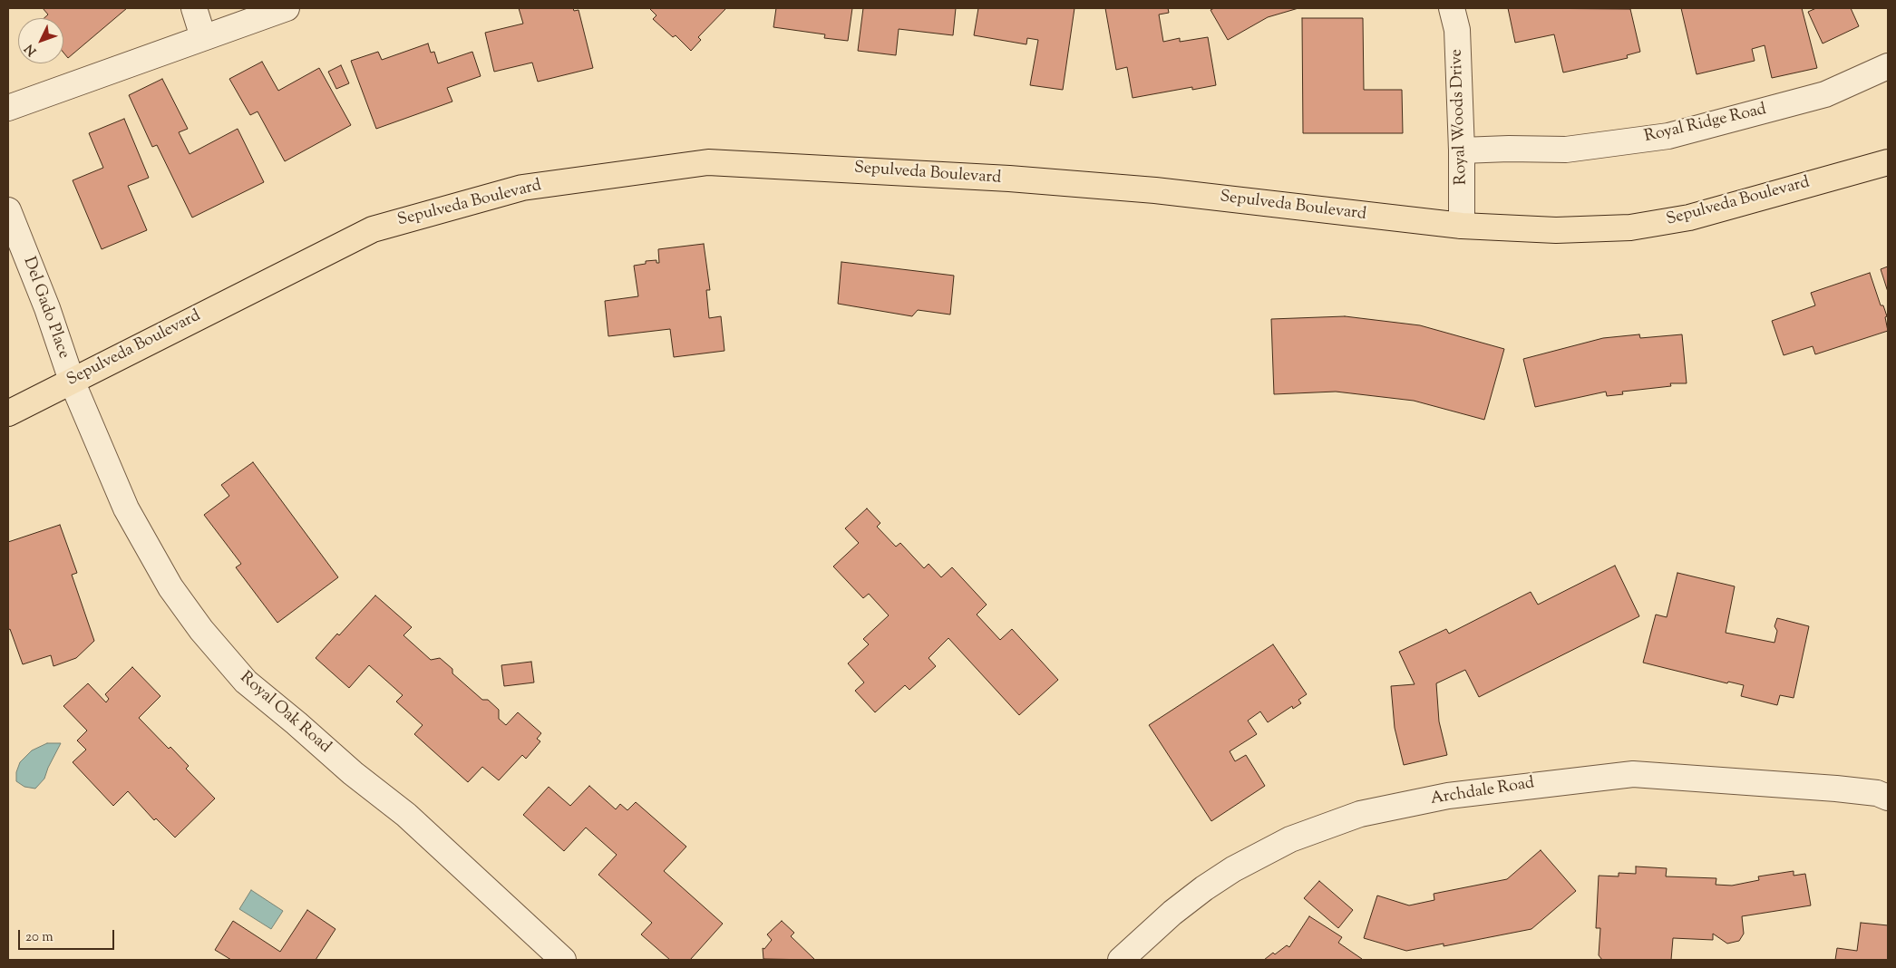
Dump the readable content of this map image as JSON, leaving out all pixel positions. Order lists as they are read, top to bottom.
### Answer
{
  "streets": {
    "main road": ["Sepulveda Boulevard"],
    "street": [
      "Royal Woods Drive",
      "Royal Ridge Road",
      "Del Gado Place",
      "Royal Oak Road",
      "Archdale Road"
    ]
  },
  "crossings": [
    ["Royal Woods Drive", "Royal Ridge Road"],
    ["Royal Woods Drive", "Sepulveda Boulevard"],
    ["Sepulveda Boulevard", "Del Gado Place"],
    ["Sepulveda Boulevard", "Royal Oak Road"],
    ["Del Gado Place", "Royal Oak Road"]
  ],
  "scale_bar": "20 m",
  "north": "bottom left"
}
